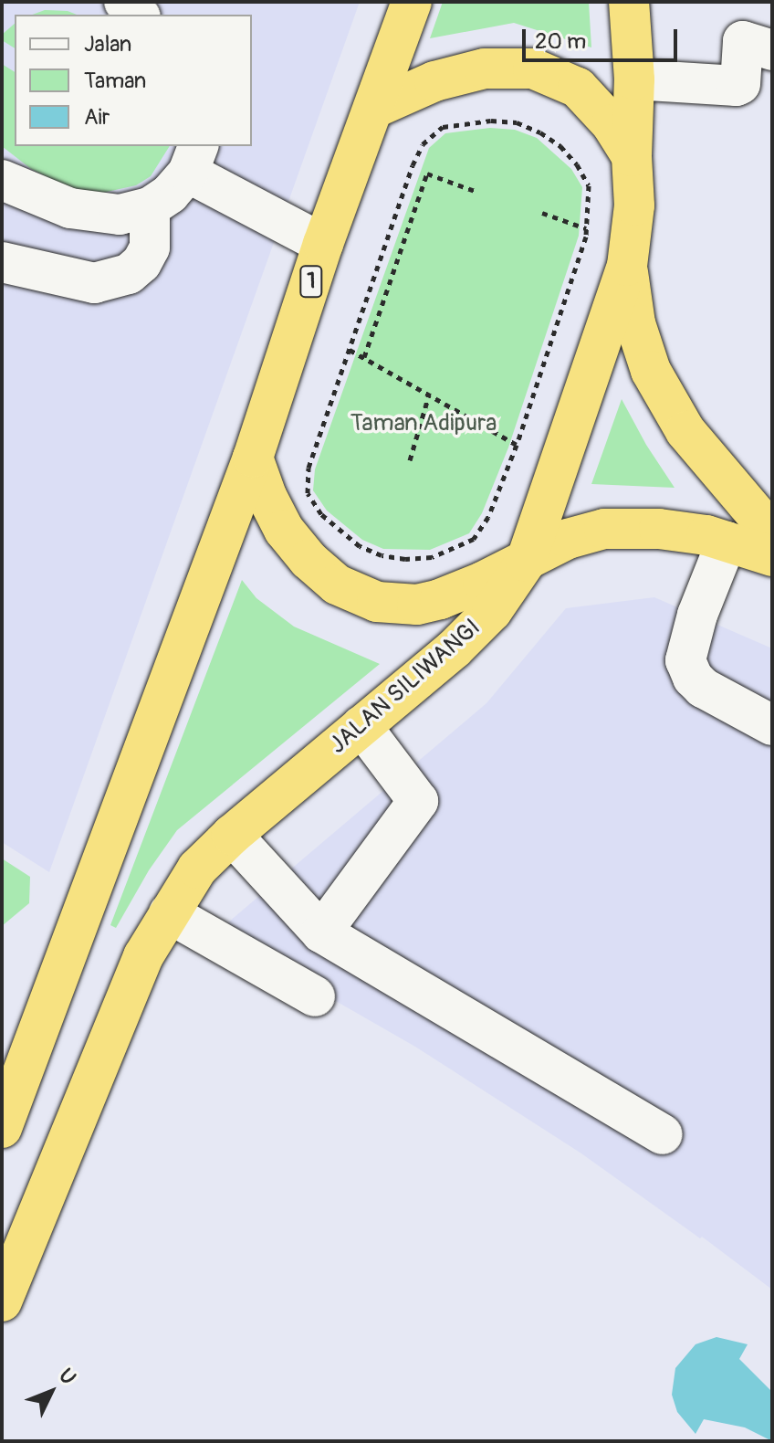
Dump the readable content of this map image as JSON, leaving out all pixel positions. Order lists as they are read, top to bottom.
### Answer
{
  "streets": {
    "highway": ["1", "JALAN SILIWANGI"]
  },
  "parks": ["Taman Adipura"],
  "legend": ["Jalan", "Taman", "Air"],
  "scale_bar": "20 m",
  "north": "top right"
}
